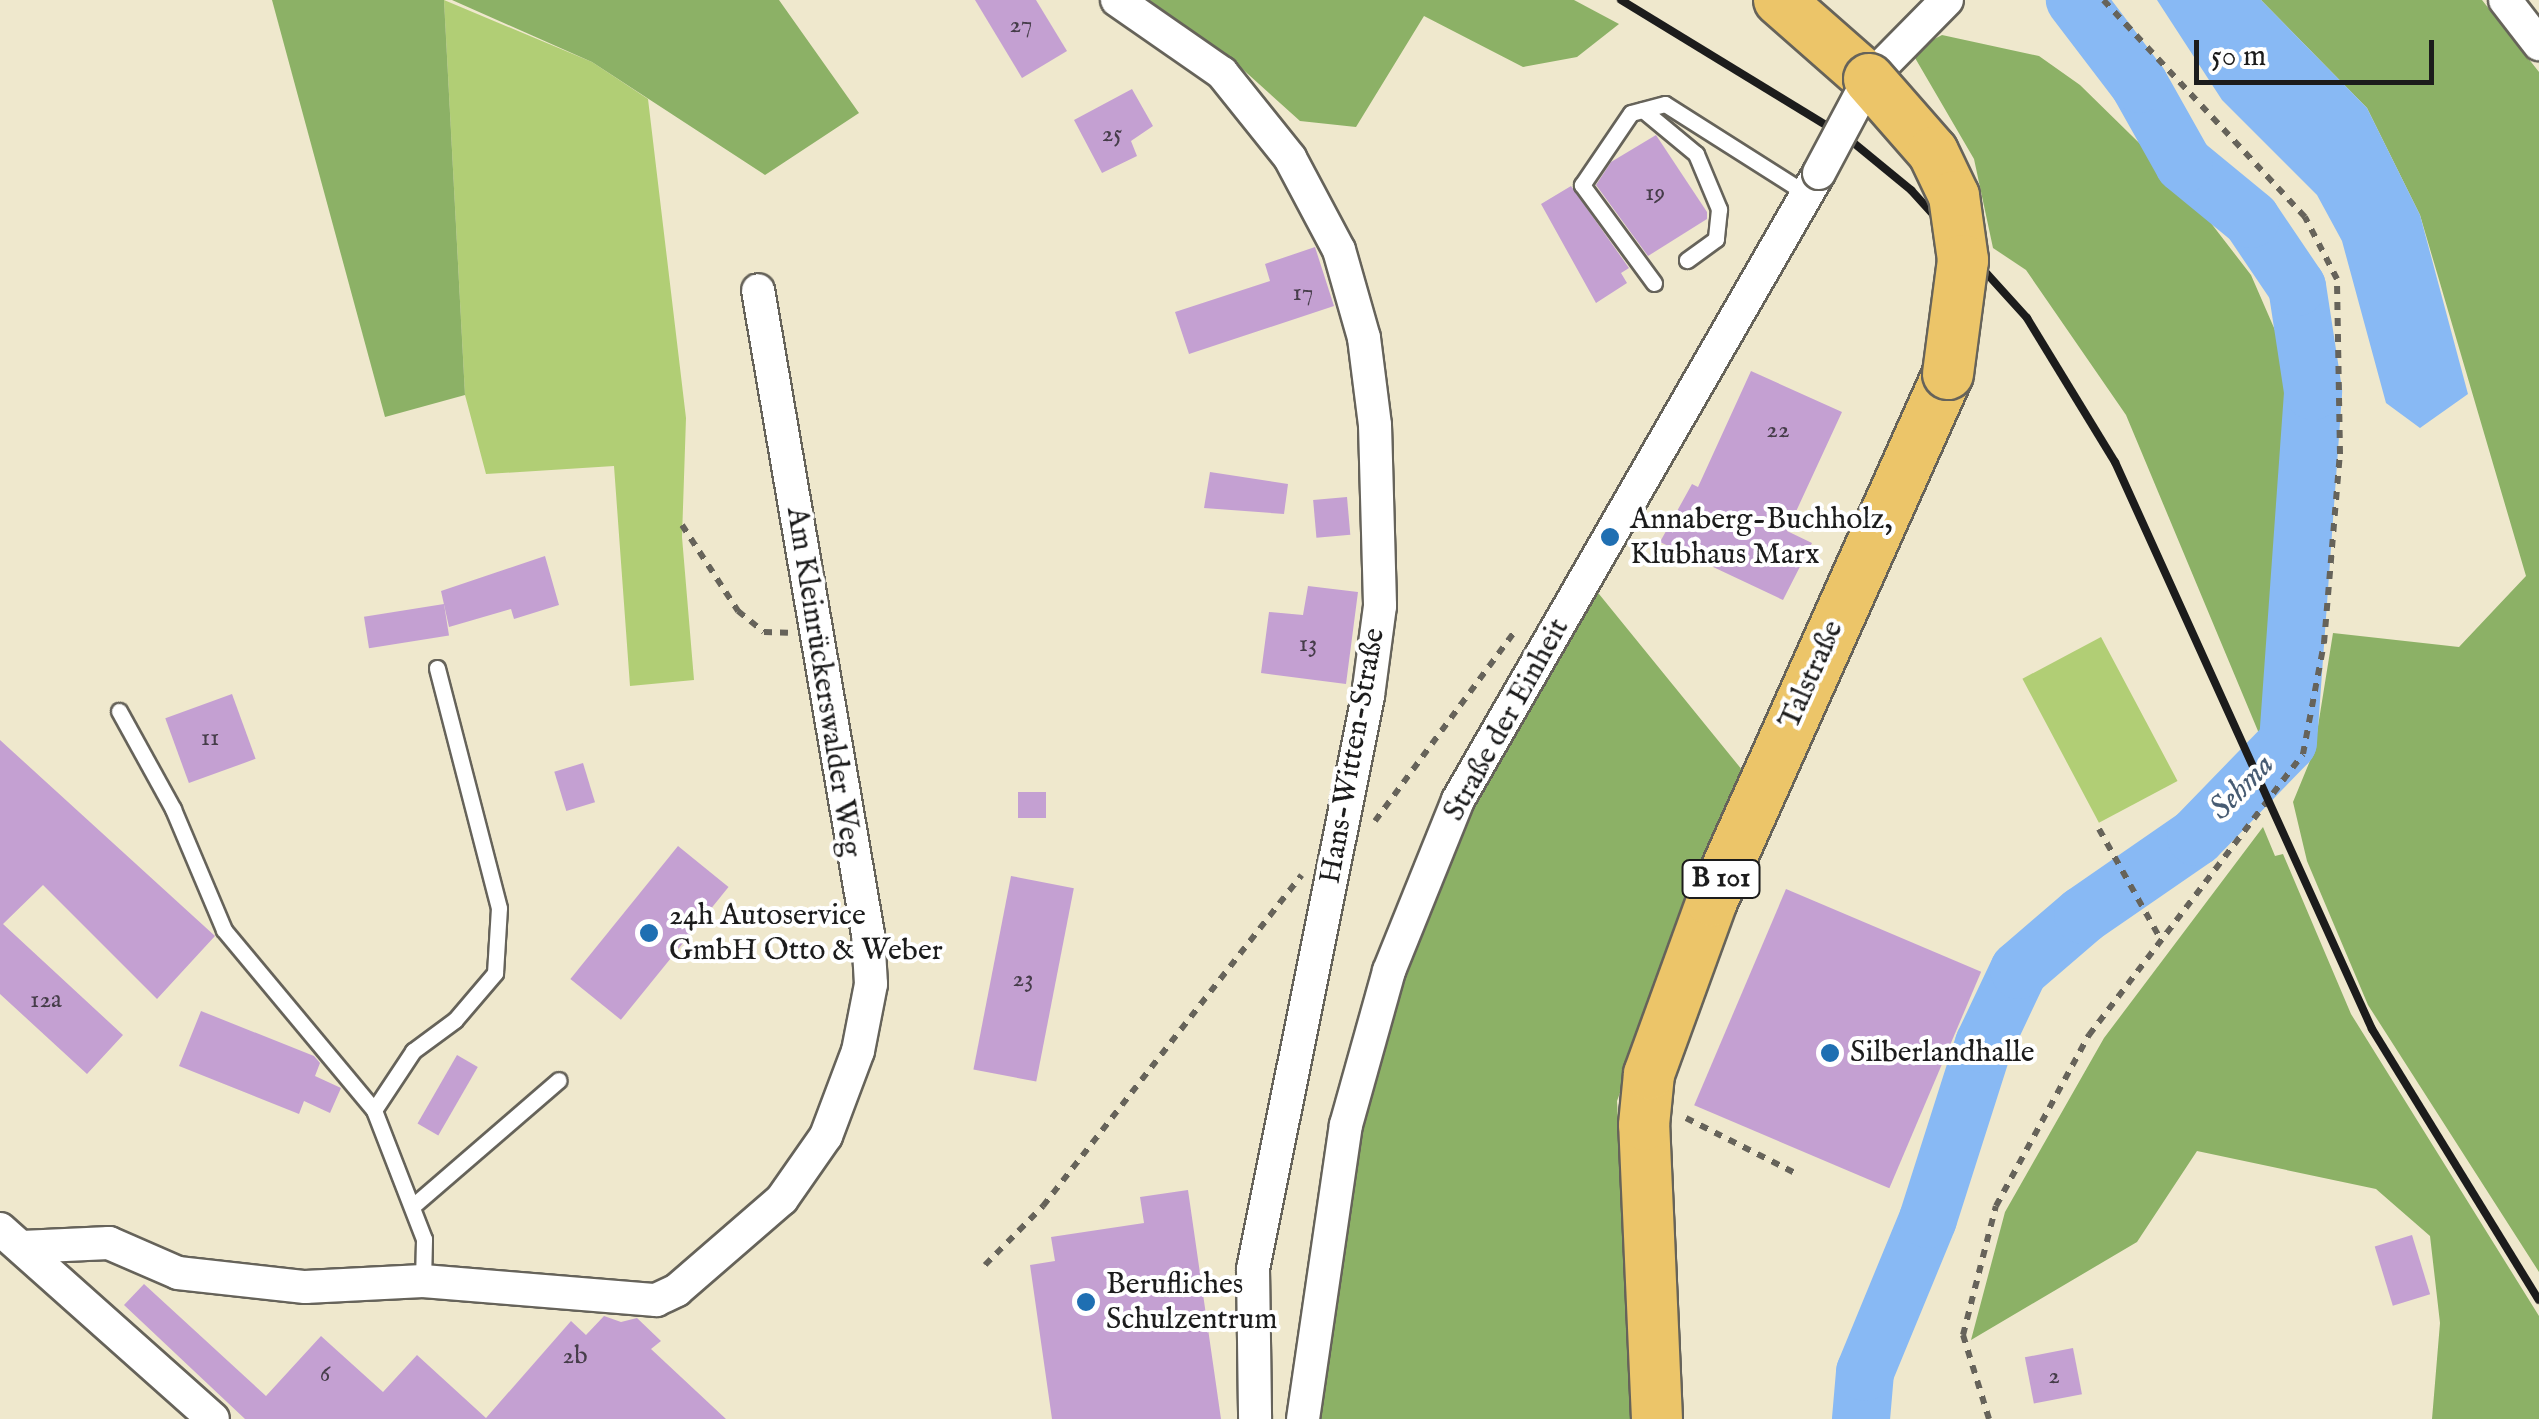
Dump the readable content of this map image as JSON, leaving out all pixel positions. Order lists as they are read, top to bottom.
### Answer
{
  "streets": {
    "main road": ["Talstraße", "B 101"],
    "street": ["Am Kleinrückerswalder Weg", "Straße der Einheit", "Hans-Witten-Straße"]
  },
  "crossings": [
    ["Talstraße", "Straße der Einheit"]
  ],
  "water": ["Sehma"],
  "places": [
    "Annaberg-Buchholz, Klubhaus Marx",
    "24h Autoservice GmbH Otto & Weber",
    "Silberlandhalle",
    "Berufliches Schulzentrum"
  ],
  "house_numbers": [
    "27",
    "25",
    "19",
    "17",
    "22",
    "13",
    "11",
    "23",
    "12a",
    "2b",
    "6",
    "2"
  ],
  "scale_bar": "50 m"
}
